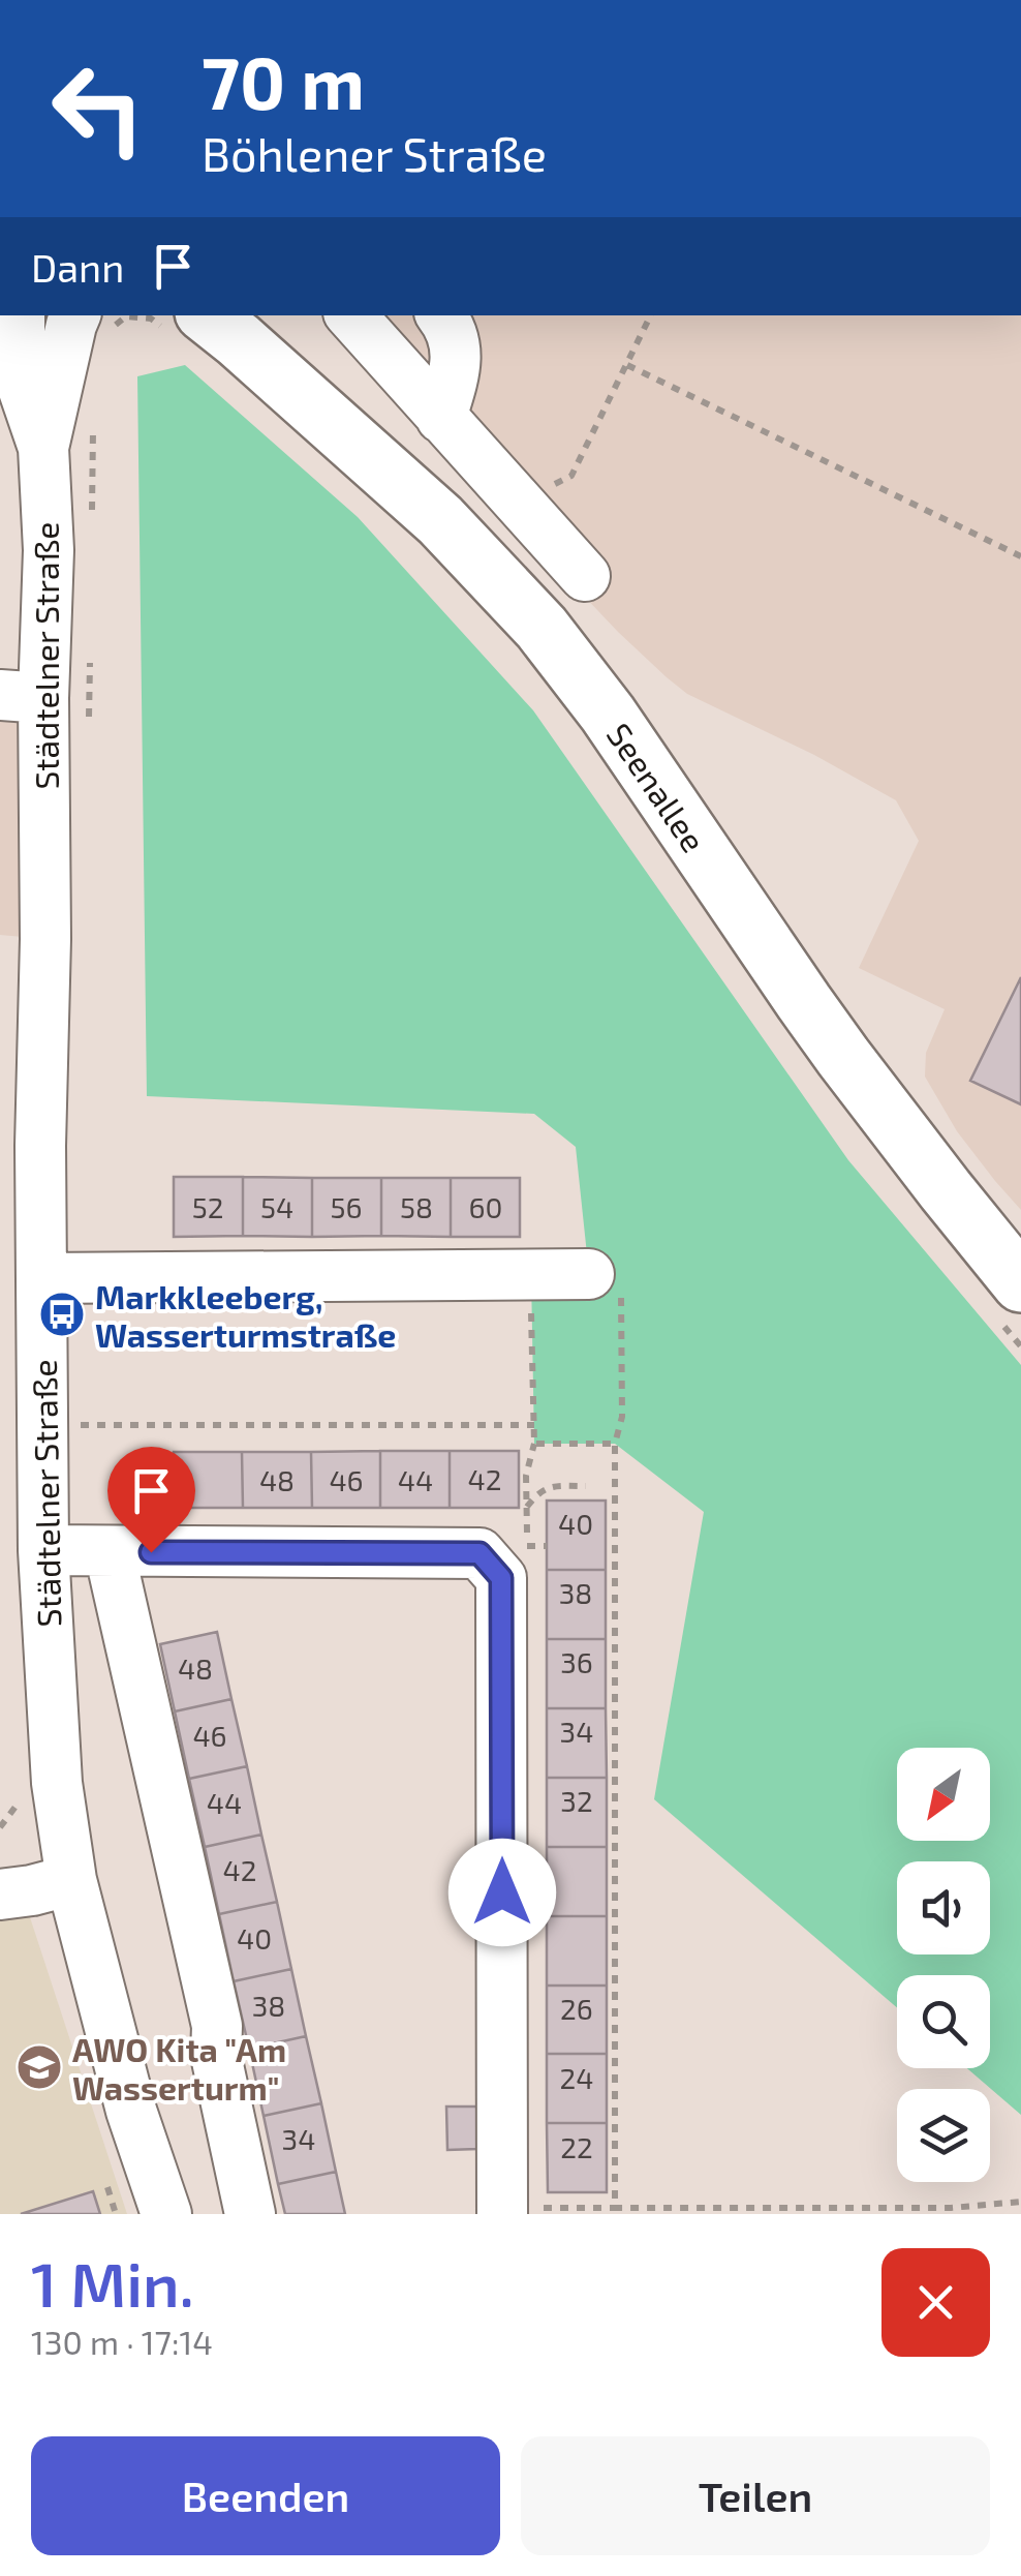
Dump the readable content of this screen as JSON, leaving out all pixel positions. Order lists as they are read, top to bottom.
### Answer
{
  "streets": {
    "main road": ["Seenallee"],
    "street": ["Städtelner Straße"]
  },
  "places": {
    "bus stop": ["Markkleeberg, Wasserturmstraße"],
    "school or university": ["AWO Kita \"Am Wasserturm\""]
  },
  "house_numbers": [
    "52",
    "54",
    "56",
    "58",
    "60",
    "42",
    "48",
    "46",
    "44",
    "40",
    "38",
    "36",
    "48",
    "34",
    "46",
    "32",
    "44",
    "42",
    "40",
    "38",
    "26",
    "24",
    "34",
    "22"
  ],
  "north": "bottom left",
  "page": {
    "turn": ["70 m", "Böhlener Straße"],
    "then": "Dann",
    "heading": ["1 Min.", "130 m · 17:14"],
    "buttons": ["Beenden", "Teilen"]
  }
}
